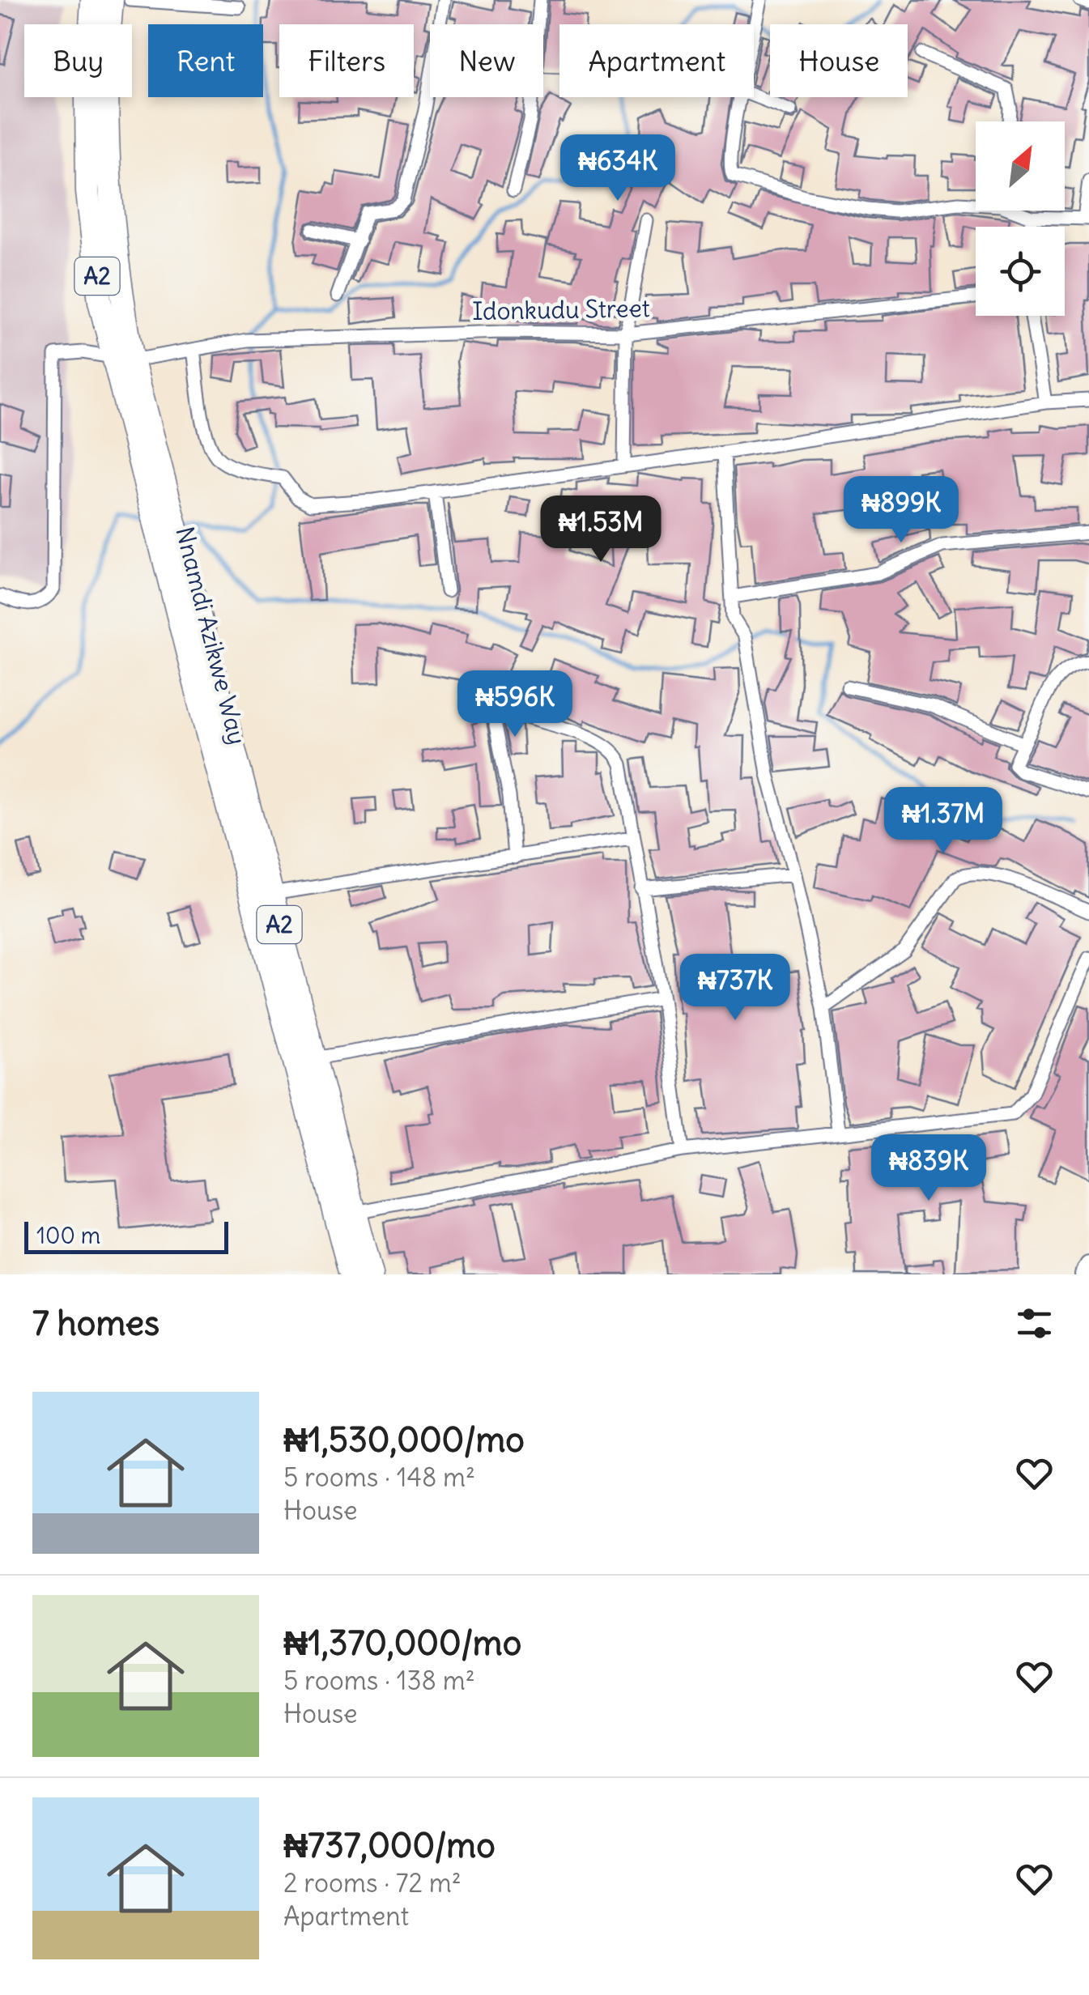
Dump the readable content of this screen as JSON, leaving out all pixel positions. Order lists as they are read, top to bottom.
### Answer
{
  "streets": {
    "highway": ["A2", "Nnamdi Azikwe Way"],
    "street": ["Idonkudu Street"]
  },
  "crossings": [
    ["Idonkudu Street", "Nnamdi Azikwe Way"]
  ],
  "scale_bar": "100 m",
  "north": "top right",
  "page": {
    "chip": [
      "Buy",
      "Rent",
      "Filters",
      "New",
      "Apartment",
      "House"
    ],
    "price": [
      "₦634K",
      "₦899K",
      "₦1.53M",
      "₦596K",
      "₦1.37M",
      "₦737K",
      "₦839K"
    ],
    "scale": "100 m",
    "heading": "7 homes",
    "list": [
      {
        "name": "₦1,530,000/mo",
        "note": "5 rooms · 148 m² · House"
      },
      {
        "name": "₦1,370,000/mo",
        "note": "5 rooms · 138 m² · House"
      },
      {
        "name": "₦737,000/mo",
        "note": "2 rooms · 72 m² · Apartment"
      }
    ]
  }
}
